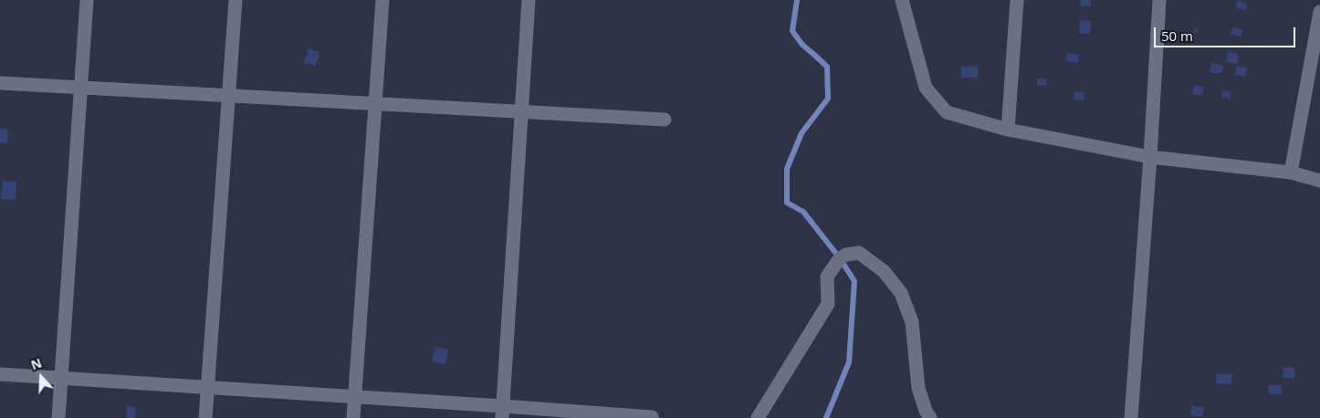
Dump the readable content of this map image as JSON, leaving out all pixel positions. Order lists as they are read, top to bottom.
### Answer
{
  "scale_bar": "50 m",
  "north": "top"
}
